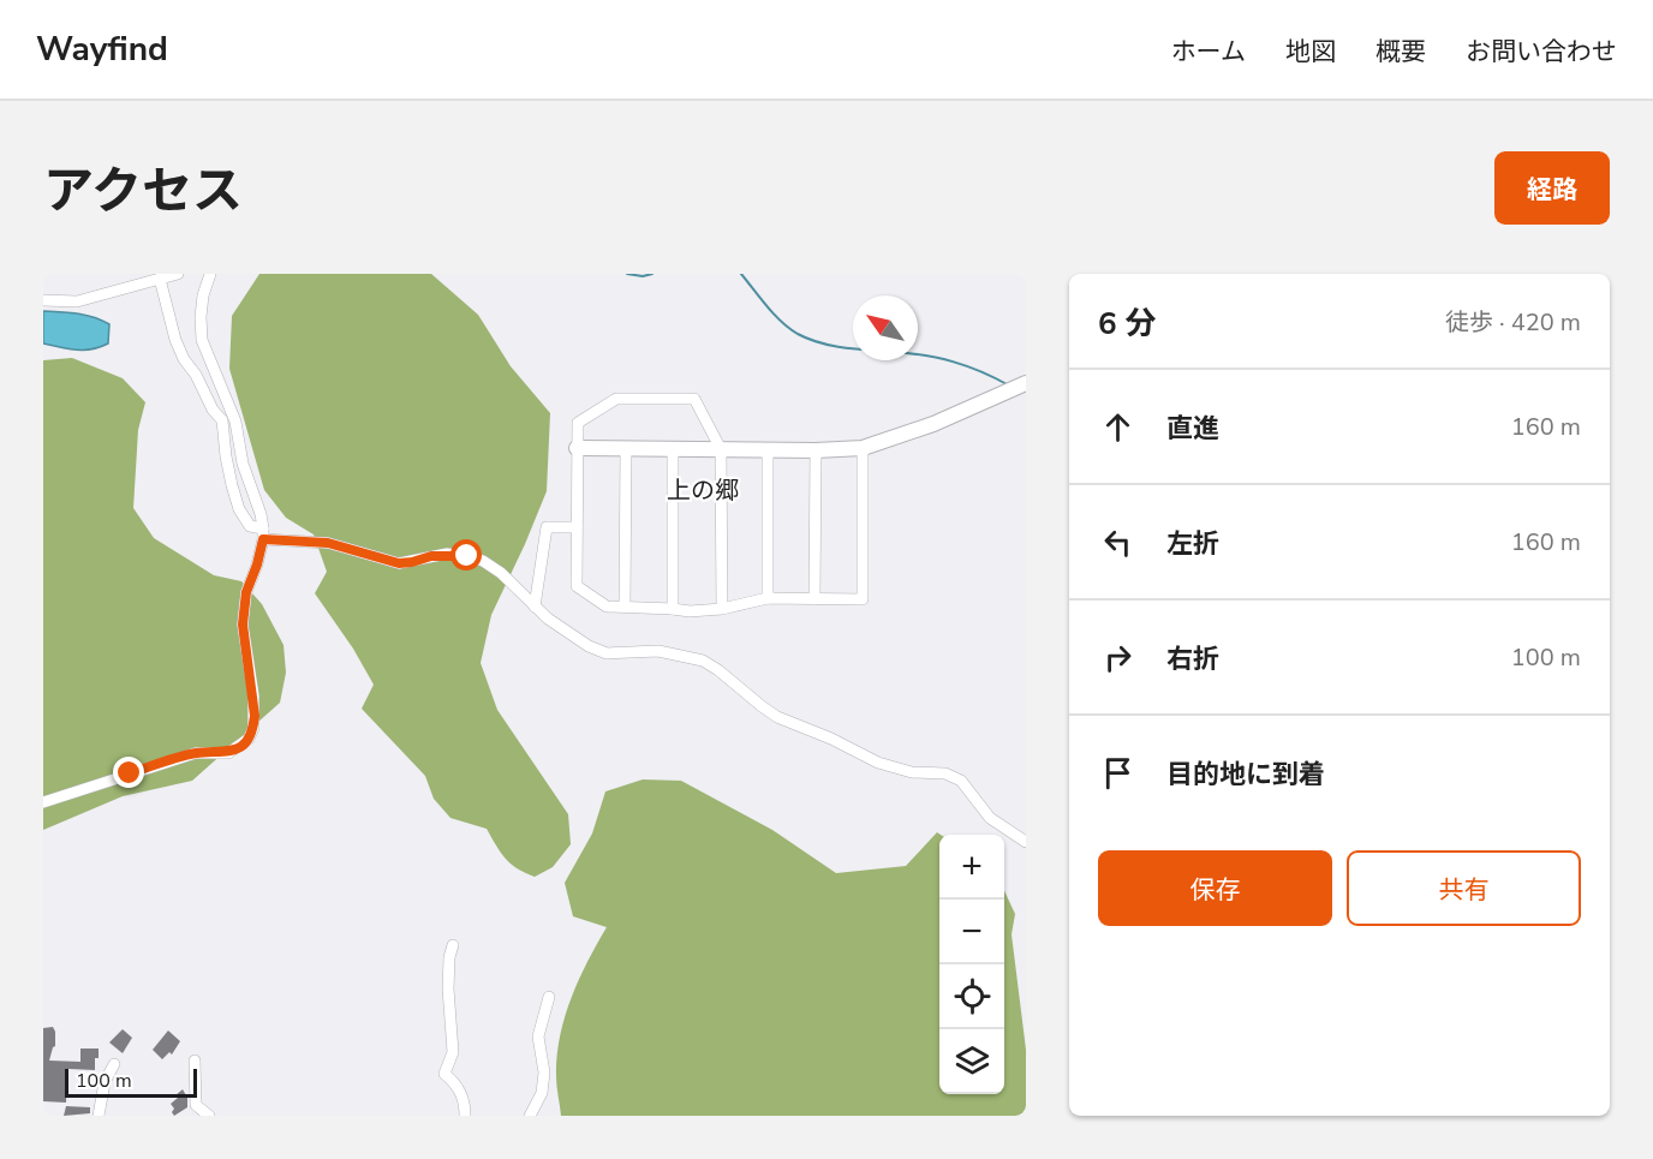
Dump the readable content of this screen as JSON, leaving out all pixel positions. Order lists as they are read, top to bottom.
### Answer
{
  "districts": ["上の郷"],
  "scale_bar": "100 m",
  "north": "top left",
  "page": {
    "header": "Wayfind",
    "nav": [
      "ホーム",
      "地図",
      "概要",
      "お問い合わせ"
    ],
    "title": "アクセス",
    "buttons": [
      "経路",
      ["保存", "共有"]
    ],
    "heading": ["6 分", "徒歩 · 420 m"],
    "list": [
      ["直進", "160 m"],
      ["左折", "160 m"],
      ["右折", "100 m"],
      "目的地に到着"
    ],
    "map_buttons": ["+", "−"],
    "scale": "100 m"
  }
}
